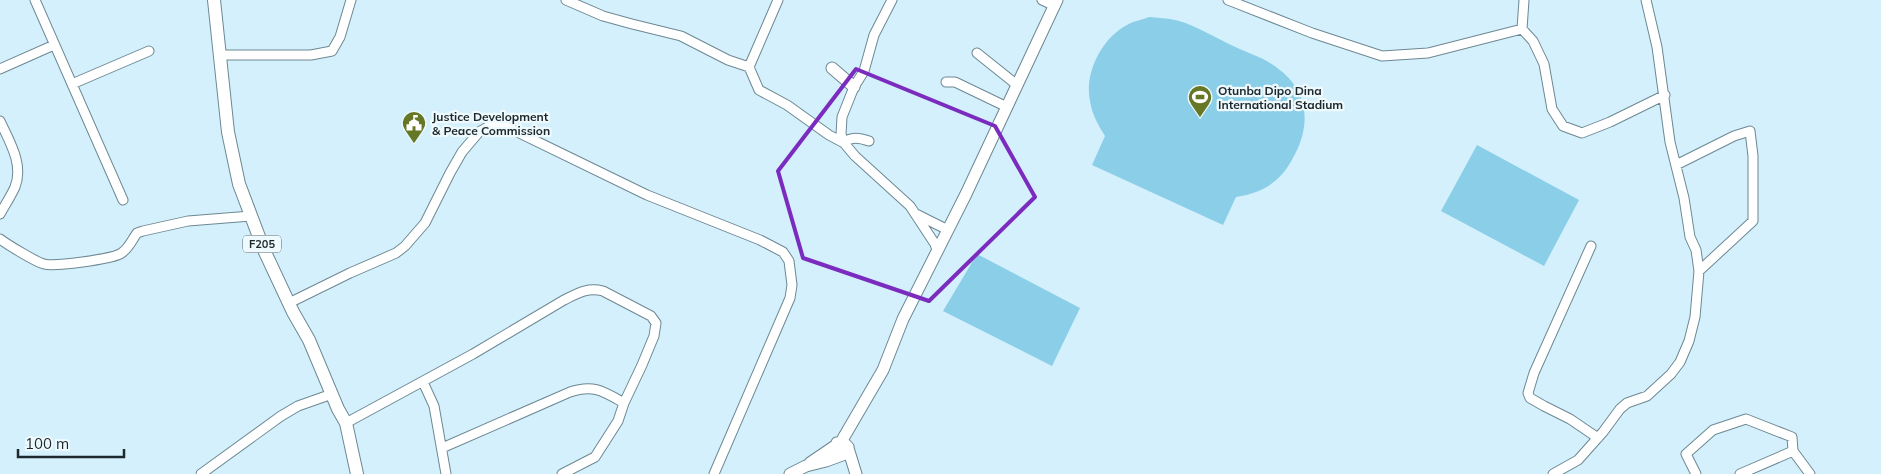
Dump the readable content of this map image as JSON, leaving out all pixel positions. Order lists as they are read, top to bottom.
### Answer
{
  "streets": {
    "main road": ["F205"]
  },
  "places": {
    "sports": ["Otunba Dipo Dina International Stadium"],
    "public building": ["Justice Development & Peace Commission"]
  },
  "scale_bar": "100 m"
}
